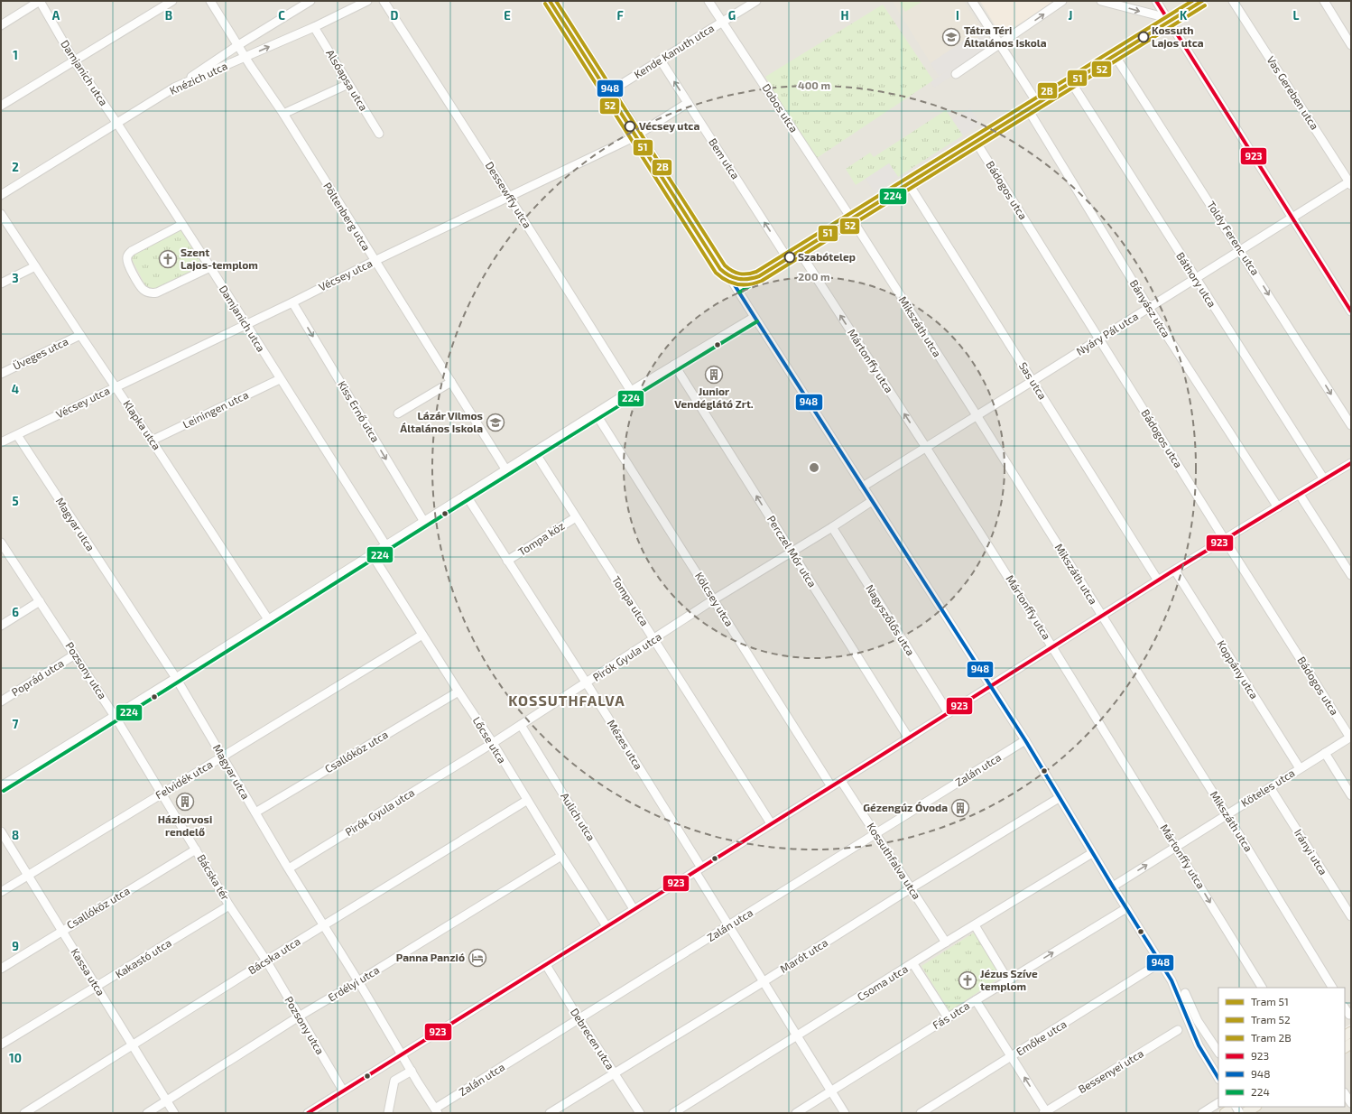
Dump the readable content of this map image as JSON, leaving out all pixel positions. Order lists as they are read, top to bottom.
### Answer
{
  "streets": {
    "street": [
      "Kende Kanuth utca",
      "Damjanich utca",
      "Knézich utca",
      "Alsóapsa utca",
      "Vas Gereben utca",
      "Dobos utca",
      "Bem utca",
      "Bádogos utca",
      "Dessewffy utca",
      "Pöltenberg utca",
      "Toldy Ferenc utca",
      "Vécsey utca",
      "Báthory utca",
      "Bányász utca",
      "Mikszáth utca",
      "Nyáry Pál utca",
      "Üveges utca",
      "Mártonffy utca",
      "Sas utca",
      "Leiningen utca",
      "Kiss Ernő utca",
      "Klapka utca",
      "Magyar utca",
      "Tompa köz",
      "Perczel Mór utca",
      "Kölcsey utca",
      "Tompa utca",
      "Nagyszőlős utca",
      "Pirók Gyula utca",
      "Koppány utca",
      "Pozsony utca",
      "Poprád utca",
      "Lőcse utca",
      "Mézes utca",
      "Csallóköz utca",
      "Zalán utca",
      "Felvidék utca",
      "Köteles utca",
      "Aulich utca",
      "Irányi utca",
      "Kossuthfalva utca",
      "Bácska tér",
      "Bácska utca",
      "Marót utca",
      "Kakastó utca",
      "Kassa utca",
      "Csoma utca",
      "Erdélyi utca",
      "Fás utca",
      "Emőke utca",
      "Debrecen utca",
      "Bessenyei utca"
    ]
  },
  "crossings": [
    ["Kende Kanuth utca", "Dobos utca"],
    ["Kende Kanuth utca", "Bem utca"],
    ["Damjanich utca", "Knézich utca"],
    ["Damjanich utca", "Vécsey utca"],
    ["Damjanich utca", "Leiningen utca"],
    ["Knézich utca", "Alsóapsa utca"],
    ["Knézich utca", "Pöltenberg utca"],
    ["Vas Gereben utca", "Nyáry Pál utca"],
    ["Dobos utca", "Mikszáth utca"],
    ["Bem utca", "Vécsey utca"],
    ["Bádogos utca", "Nyáry Pál utca"],
    ["Bádogos utca", "Köteles utca"],
    ["Dessewffy utca", "Vécsey utca"],
    ["Pöltenberg utca", "Vécsey utca"],
    ["Toldy Ferenc utca", "Nyáry Pál utca"],
    ["Vécsey utca", "Kiss Ernő utca"],
    ["Vécsey utca", "Klapka utca"],
    ["Vécsey utca", "Magyar utca"],
    ["Báthory utca", "Nyáry Pál utca"],
    ["Bányász utca", "Nyáry Pál utca"],
    ["Mikszáth utca", "Nyáry Pál utca"],
    ["Mikszáth utca", "Köteles utca"],
    ["Nyáry Pál utca", "Mártonffy utca"],
    ["Nyáry Pál utca", "Sas utca"],
    ["Üveges utca", "Klapka utca"],
    ["Mártonffy utca", "Köteles utca"],
    ["Leiningen utca", "Klapka utca"],
    ["Magyar utca", "Pirók Gyula utca"],
    ["Magyar utca", "Csallóköz utca"],
    ["Magyar utca", "Zalán utca"],
    ["Magyar utca", "Felvidék utca"],
    ["Magyar utca", "Bácska utca"],
    ["Magyar utca", "Erdélyi utca"],
    ["Tompa köz", "Tompa utca"],
    ["Tompa köz", "Mézes utca"],
    ["Perczel Mór utca", "Pirók Gyula utca"],
    ["Kölcsey utca", "Pirók Gyula utca"],
    ["Tompa utca", "Pirók Gyula utca"],
    ["Nagyszőlős utca", "Pirók Gyula utca"],
    ["Pirók Gyula utca", "Lőcse utca"],
    ["Pirók Gyula utca", "Mézes utca"],
    ["Pirók Gyula utca", "Aulich utca"],
    ["Koppány utca", "Köteles utca"],
    ["Pozsony utca", "Poprád utca"],
    ["Pozsony utca", "Felvidék utca"],
    ["Pozsony utca", "Bácska tér"],
    ["Pozsony utca", "Bácska utca"],
    ["Pozsony utca", "Erdélyi utca"],
    ["Lőcse utca", "Csallóköz utca"],
    ["Lőcse utca", "Felvidék utca"],
    ["Lőcse utca", "Bácska utca"],
    ["Lőcse utca", "Erdélyi utca"],
    ["Mézes utca", "Zalán utca"],
    ["Mézes utca", "Marót utca"],
    ["Mézes utca", "Csoma utca"],
    ["Mézes utca", "Fás utca"],
    ["Csallóköz utca", "Bácska tér"],
    ["Csallóköz utca", "Kassa utca"],
    ["Zalán utca", "Kossuthfalva utca"],
    ["Zalán utca", "Debrecen utca"],
    ["Felvidék utca", "Bácska tér"],
    ["Felvidék utca", "Kassa utca"],
    ["Köteles utca", "Irányi utca"],
    ["Kossuthfalva utca", "Marót utca"],
    ["Kossuthfalva utca", "Csoma utca"],
    ["Bácska tér", "Bácska utca"],
    ["Bácska tér", "Kakastó utca"],
    ["Bácska utca", "Kassa utca"],
    ["Marót utca", "Debrecen utca"],
    ["Kakastó utca", "Kassa utca"],
    ["Kassa utca", "Erdélyi utca"]
  ],
  "one_way": ["Kiss Ernő utca", "Perczel Mór utca", "Fás utca"],
  "districts": ["KOSSUTHFALVA"],
  "places": {
    "school or university": ["Tátra Téri Általános Iskola", "Lázár Vilmos Általános Iskola"],
    "other": ["Kossuth Lajos utca", "Vécsey utca", "Szabótelep"],
    "church": ["Szent Lajos-templom", "Jézus Szíve templom"],
    "building": ["Junior Vendéglátó Zrt.", "Háziorvosi rendelő", "Gézengúz Óvoda"],
    "hotel": ["Panna Panzió"]
  },
  "lines": [
    "tram line 51",
    "tram line 2B",
    "transit line 923",
    "transit line 948",
    "tram line 52",
    "transit line 224"
  ],
  "legend": [
    "Tram 51",
    "Tram 52",
    "Tram 2B",
    "923",
    "948",
    "224"
  ],
  "grid": {
    "columns": [
      "A",
      "B",
      "C",
      "D",
      "E",
      "F",
      "G",
      "H",
      "I",
      "J",
      "K",
      "L"
    ],
    "rows": [
      "1",
      "2",
      "3",
      "4",
      "5",
      "6",
      "7",
      "8",
      "9",
      "10"
    ]
  },
  "rings": ["400 m", "200 m"]
}
